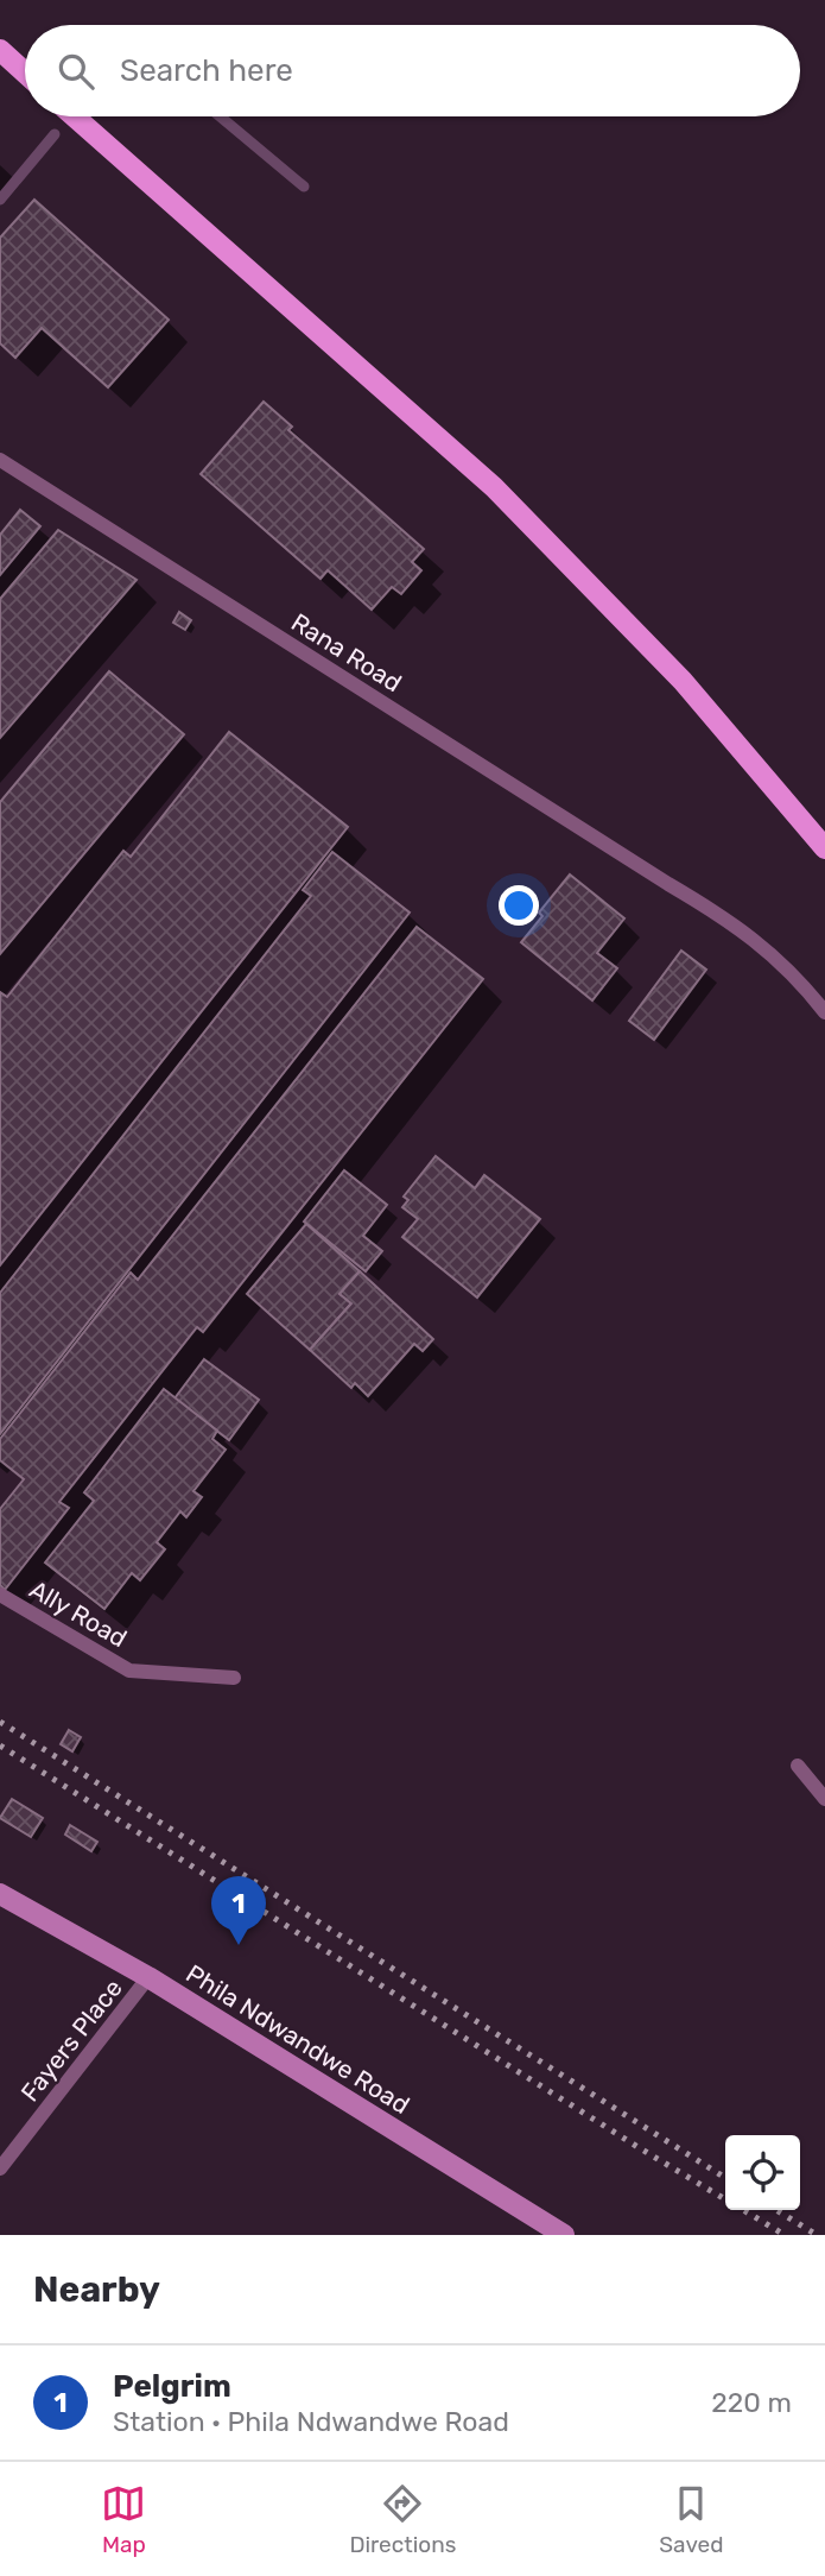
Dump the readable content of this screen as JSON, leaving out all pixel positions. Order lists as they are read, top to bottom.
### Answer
{
  "streets": {
    "street": ["Phila Ndwandwe Road"],
    "lane": ["Rana Road", "Ally Road", "Fayers Place"]
  },
  "crossings": [
    ["Phila Ndwandwe Road", "Fayers Place"]
  ],
  "page": {
    "search": "Search here",
    "pins": "1",
    "heading": "Nearby",
    "list": [
      {
        "mark": "1",
        "name": "Pelgrim",
        "note": "Station · Phila Ndwandwe Road",
        "value": "220 m"
      }
    ],
    "nav": ["Map", "Directions", "Saved"]
  }
}
